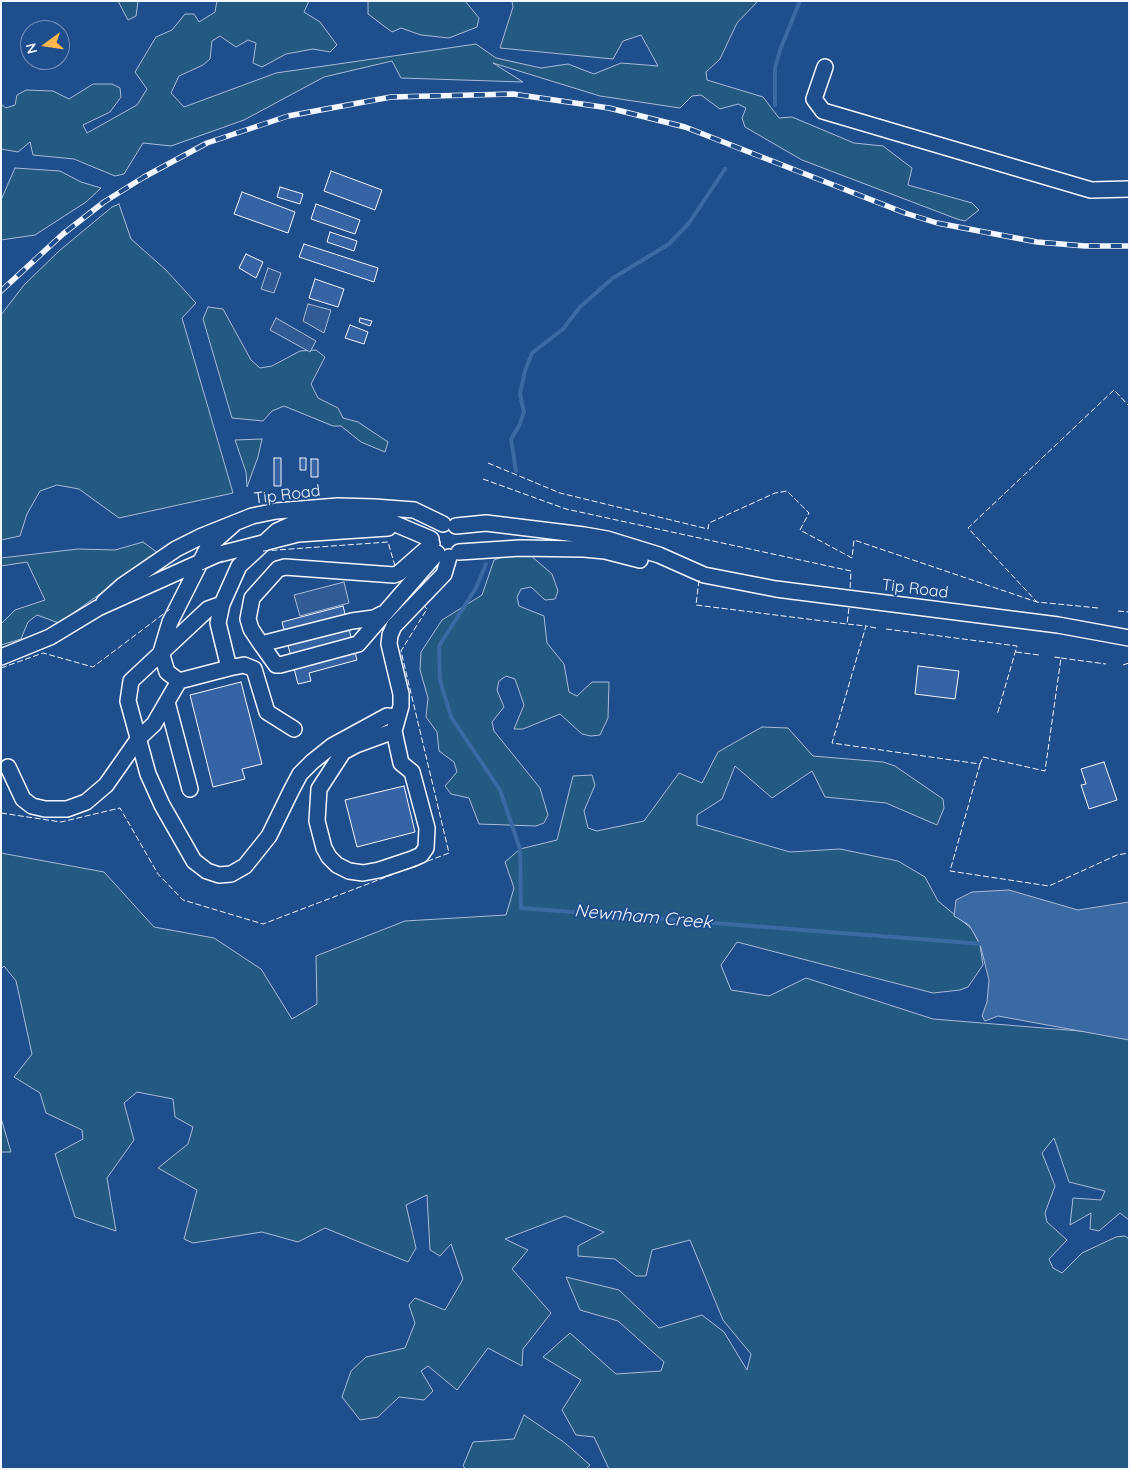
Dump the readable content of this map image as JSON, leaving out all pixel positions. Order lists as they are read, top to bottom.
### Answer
{
  "streets": {
    "street": ["Tip Road"]
  },
  "water": ["Newnham Creek"],
  "north": "left"
}
